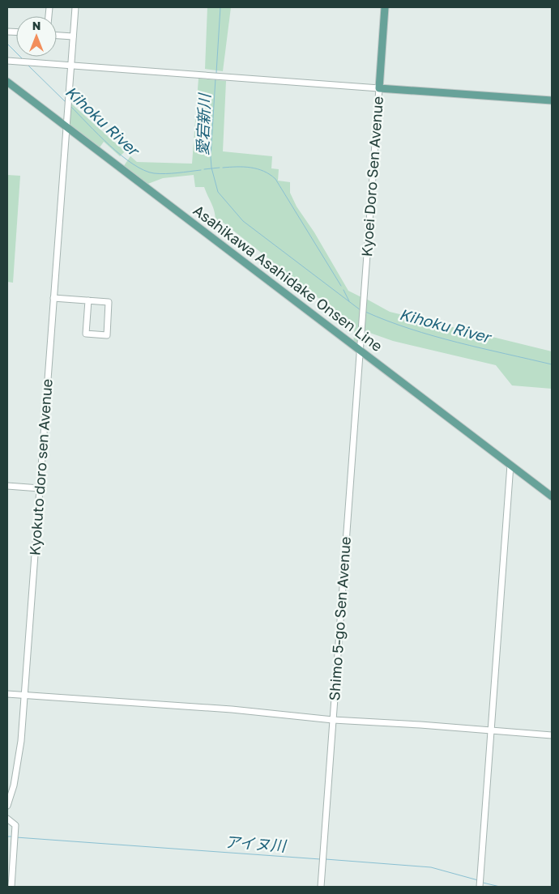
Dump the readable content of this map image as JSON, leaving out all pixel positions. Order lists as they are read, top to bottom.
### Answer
{
  "streets": {
    "main road": ["Asahikawa Asahidake Onsen Line"],
    "street": ["Kyoei Doro Sen Avenue", "Kyokuto doro sen Avenue", "Shimo 5-go Sen Avenue"]
  },
  "crossings": [
    ["Kyoei Doro Sen Avenue", "Asahikawa Asahidake Onsen Line"],
    ["Kyoei Doro Sen Avenue", "Kyokuto doro sen Avenue"],
    ["Kyoei Doro Sen Avenue", "Shimo 5-go Sen Avenue"],
    ["Asahikawa Asahidake Onsen Line", "Kyokuto doro sen Avenue"],
    ["Asahikawa Asahidake Onsen Line", "Shimo 5-go Sen Avenue"]
  ],
  "water": ["Kihoku River", "愛宕新川", "アイヌ川"],
  "north": "top"
}
